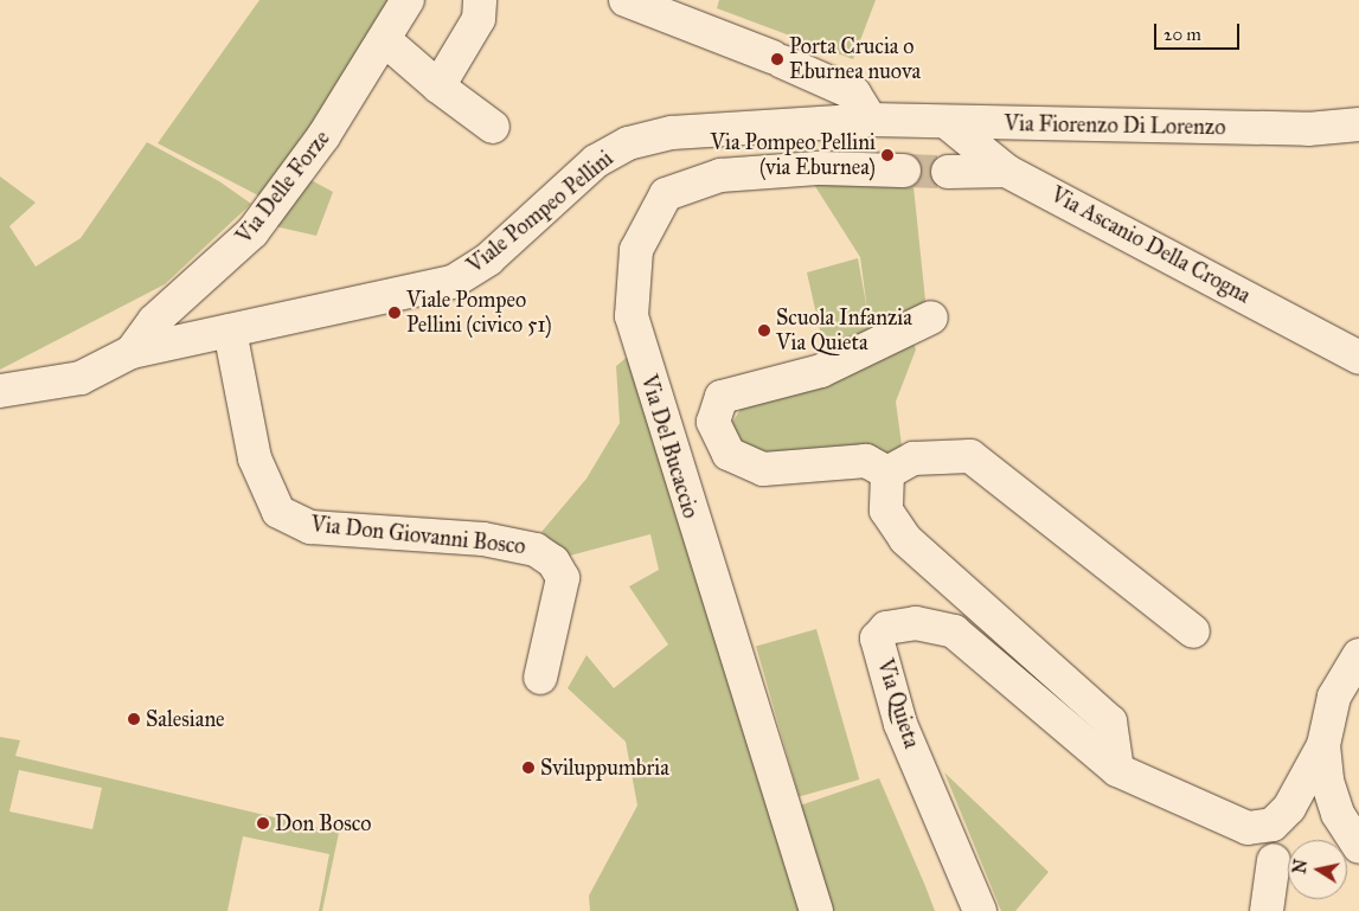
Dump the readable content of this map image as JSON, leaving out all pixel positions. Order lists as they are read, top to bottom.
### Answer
{
  "streets": {
    "street": [
      "Via Fiorenzo Di Lorenzo",
      "Via Delle Forze",
      "Viale Pompeo Pellini",
      "Via Ascanio Della Crogna",
      "Via Del Bucaccio",
      "Via Don Giovanni Bosco",
      "Via Quieta"
    ]
  },
  "crossings": [
    ["Via Fiorenzo Di Lorenzo", "Viale Pompeo Pellini"],
    ["Via Fiorenzo Di Lorenzo", "Via Ascanio Della Crogna"],
    ["Via Delle Forze", "Viale Pompeo Pellini"],
    ["Viale Pompeo Pellini", "Via Don Giovanni Bosco"]
  ],
  "places": [
    "Porta Crucia o Eburnea nuova",
    "Via Pompeo Pellini (via Eburnea)",
    "Viale Pompeo Pellini (civico 51)",
    "Scuola Infanzia Via Quieta",
    "Salesiane",
    "Sviluppumbria",
    "Don Bosco"
  ],
  "scale_bar": "20 m",
  "north": "left"
}
